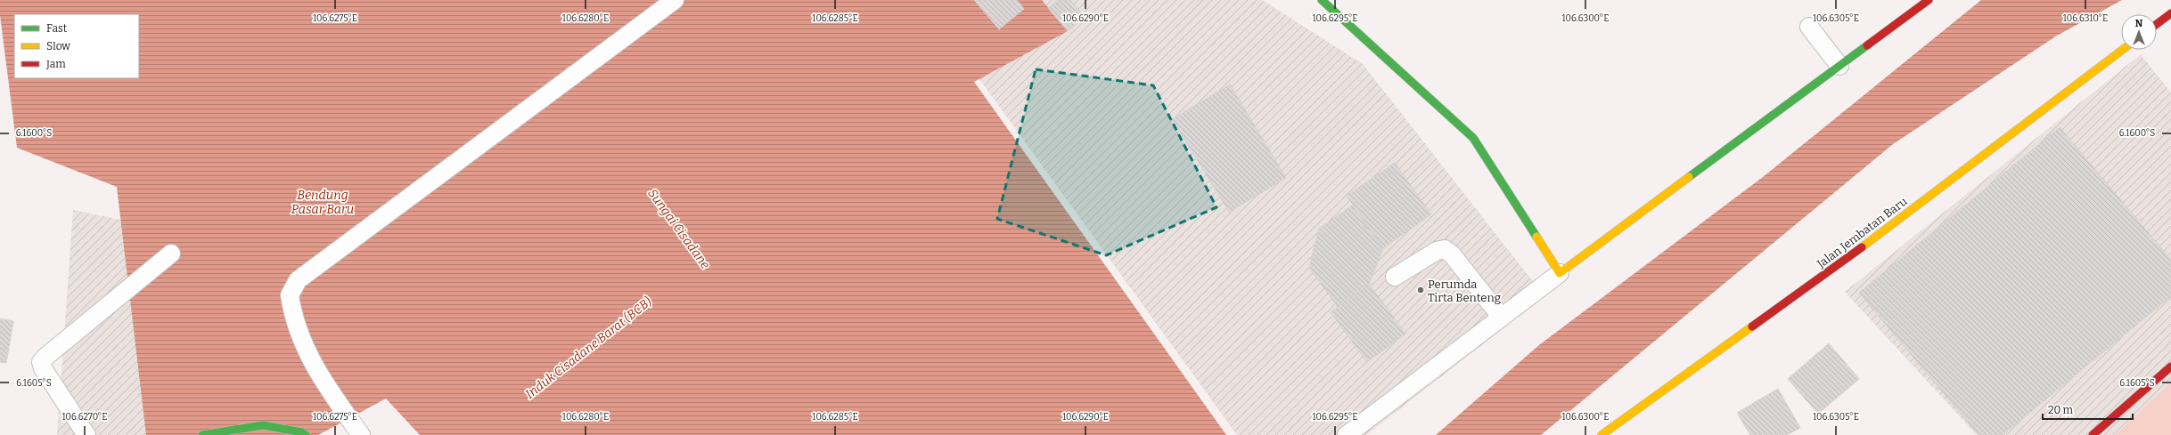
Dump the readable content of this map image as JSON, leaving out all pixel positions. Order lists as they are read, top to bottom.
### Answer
{
  "streets": {
    "street": ["Jalan Jembatan Baru"]
  },
  "water": ["Bendung Pasar Baru", "Sungai Cisadane", "Induk Cisadane Barat (BCB)"],
  "places": ["Perumda Tirta Benteng"],
  "legend": ["Fast", "Slow", "Jam"],
  "scale_bar": "20 m",
  "north": "top",
  "coordinates": [
    "106.6275°E",
    "106.6280°E",
    "106.6285°E",
    "106.6290°E",
    "106.6295°E",
    "106.6300°E",
    "106.6305°E",
    "106.6310°E",
    "6.1600°S",
    "6.1605°S",
    "106.6270°E"
  ]
}
